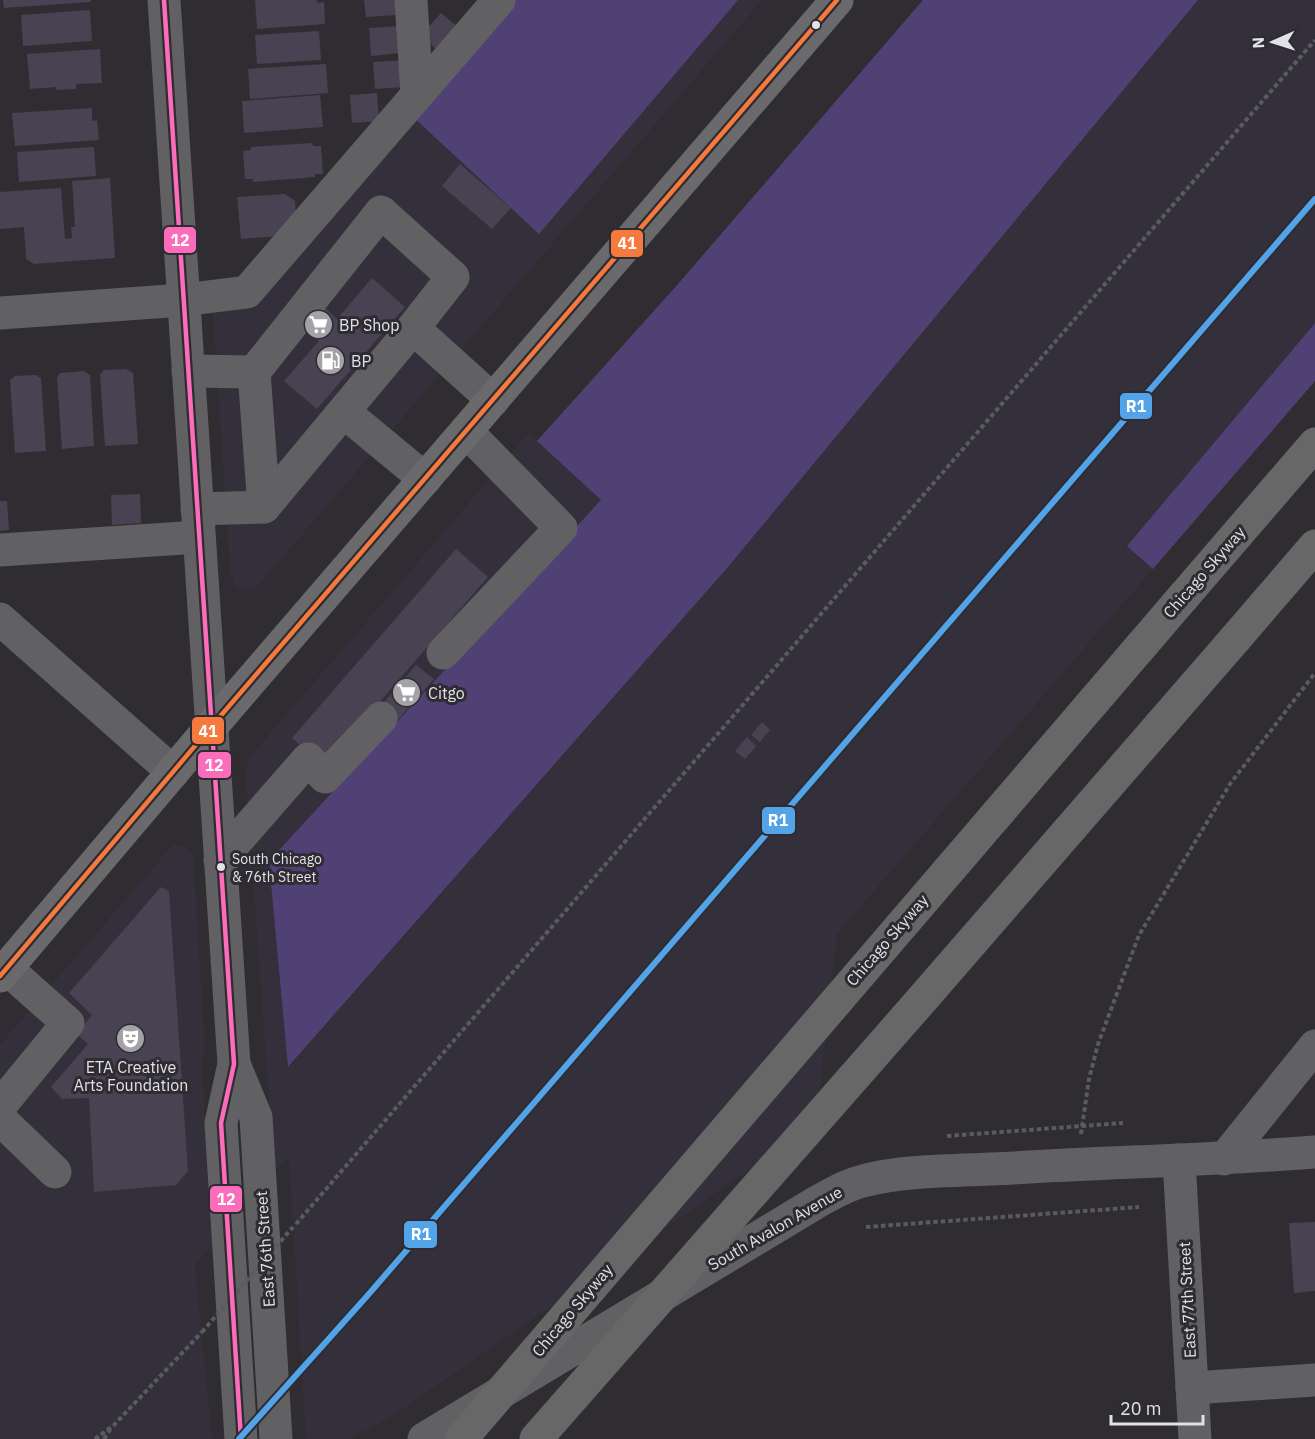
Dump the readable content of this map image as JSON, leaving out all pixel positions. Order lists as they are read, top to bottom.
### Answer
{
  "streets": {
    "highway": ["Chicago Skyway"],
    "street": ["South Avalon Avenue", "East 76th Street", "East 77th Street"]
  },
  "crossings": [
    ["South Avalon Avenue", "East 77th Street"]
  ],
  "places": {
    "supermarket": ["BP Shop", "Citgo"],
    "fuel station": ["BP"],
    "other": ["South Chicago & 76th Street"],
    "theatre": ["ETA Creative Arts Foundation"]
  },
  "lines": ["transit line 41", "transit line 12", "transit line R1"],
  "scale_bar": "20 m",
  "north": "left"
}
